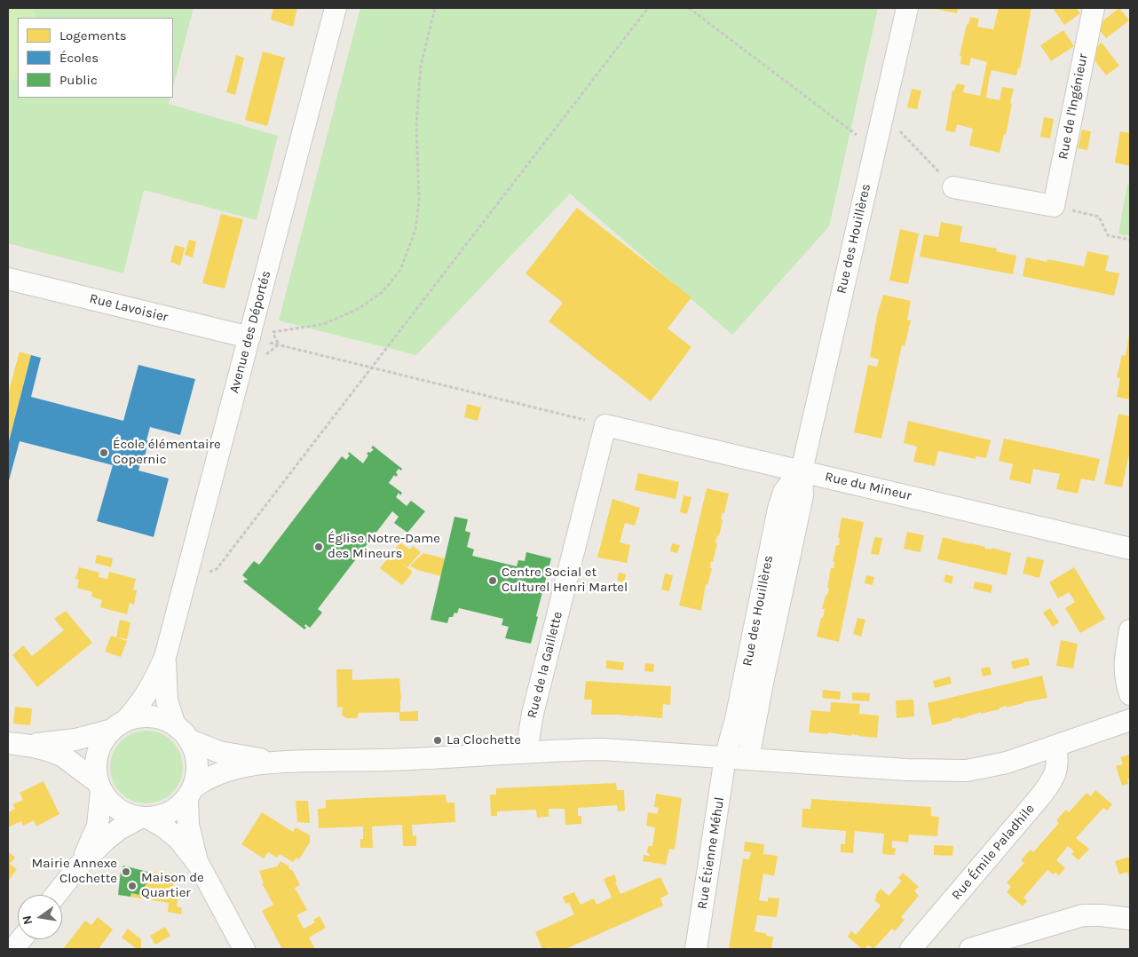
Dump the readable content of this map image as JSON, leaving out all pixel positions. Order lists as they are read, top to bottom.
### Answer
{
  "streets": {
    "street": [
      "Rue de l'Ingénieur",
      "Rue des Houillères",
      "Rue Lavoisier",
      "Avenue des Déportés",
      "Rue du Mineur",
      "Rue de la Gaillette",
      "Rue Émile Paladhile",
      "Rue Étienne Méhul"
    ]
  },
  "crossings": [
    ["Rue des Houillères", "Rue du Mineur"],
    ["Rue des Houillères", "Rue Étienne Méhul"],
    ["Rue Lavoisier", "Avenue des Déportés"],
    ["Rue du Mineur", "Rue de la Gaillette"]
  ],
  "places": [
    "École élémentaire Copernic",
    "Église Notre-Dame des Mineurs",
    "Centre Social et Culturel Henri Martel",
    "La Clochette",
    "Mairie Annexe Clochette",
    "Maison de Quartier"
  ],
  "legend": ["Logements", "Écoles", "Public"],
  "north": "left"
}
